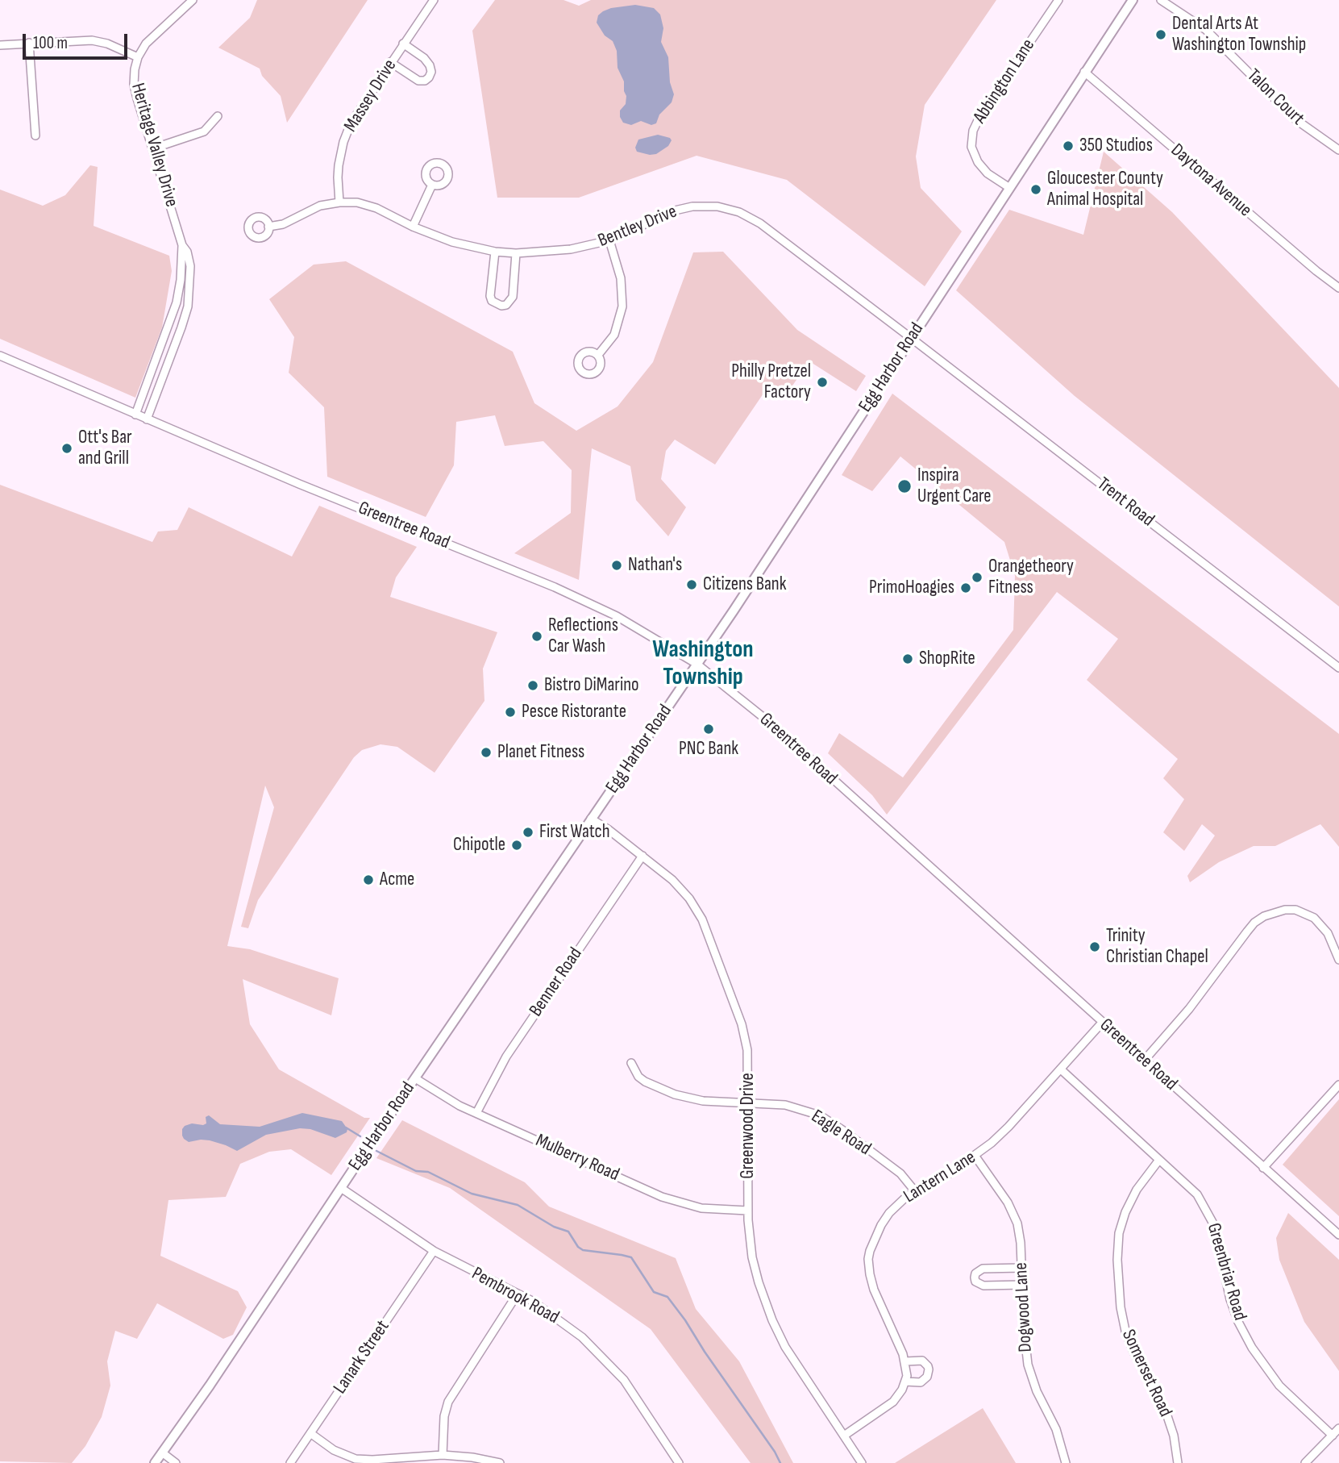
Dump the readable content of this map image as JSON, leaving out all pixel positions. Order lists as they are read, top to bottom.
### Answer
{
  "streets": {
    "main road": ["Egg Harbor Road"],
    "street": [
      "Abbington Lane",
      "Massey Drive",
      "Talon Court",
      "Heritage Valley Drive",
      "Daytona Avenue",
      "Bentley Drive",
      "Trent Road",
      "Greentree Road",
      "Benner Road",
      "Greenwood Drive",
      "Eagle Road",
      "Mulberry Road",
      "Lantern Lane",
      "Greenbriar Road",
      "Pembrook Road",
      "Dogwood Lane",
      "Lanark Street",
      "Somerset Road"
    ]
  },
  "crossings": [
    ["Abbington Lane", "Egg Harbor Road"],
    ["Massey Drive", "Bentley Drive"],
    ["Heritage Valley Drive", "Greentree Road"],
    ["Daytona Avenue", "Egg Harbor Road"],
    ["Bentley Drive", "Egg Harbor Road"],
    ["Bentley Drive", "Trent Road"],
    ["Egg Harbor Road", "Trent Road"],
    ["Egg Harbor Road", "Greentree Road"],
    ["Egg Harbor Road", "Greenwood Drive"],
    ["Egg Harbor Road", "Mulberry Road"],
    ["Egg Harbor Road", "Pembrook Road"],
    ["Greentree Road", "Lantern Lane"],
    ["Benner Road", "Greenwood Drive"],
    ["Benner Road", "Mulberry Road"],
    ["Greenwood Drive", "Eagle Road"],
    ["Greenwood Drive", "Mulberry Road"],
    ["Eagle Road", "Lantern Lane"],
    ["Lantern Lane", "Greenbriar Road"],
    ["Lantern Lane", "Dogwood Lane"],
    ["Greenbriar Road", "Somerset Road"],
    ["Pembrook Road", "Lanark Street"]
  ],
  "districts": ["Washington Township"],
  "places": [
    "Dental Arts At Washington Township",
    "350 Studios",
    "Gloucester County Animal Hospital",
    "Philly Pretzel Factory",
    "Ott's Bar and Grill",
    "Inspira Urgent Care",
    "Nathan's",
    "Orangetheory Fitness",
    "Citizens Bank",
    "PrimoHoagies",
    "Reflections Car Wash",
    "ShopRite",
    "Bistro DiMarino",
    "Pesce Ristorante",
    "PNC Bank",
    "Planet Fitness",
    "First Watch",
    "Chipotle",
    "Acme",
    "Trinity Christian Chapel"
  ],
  "scale_bar": "100 m"
}
